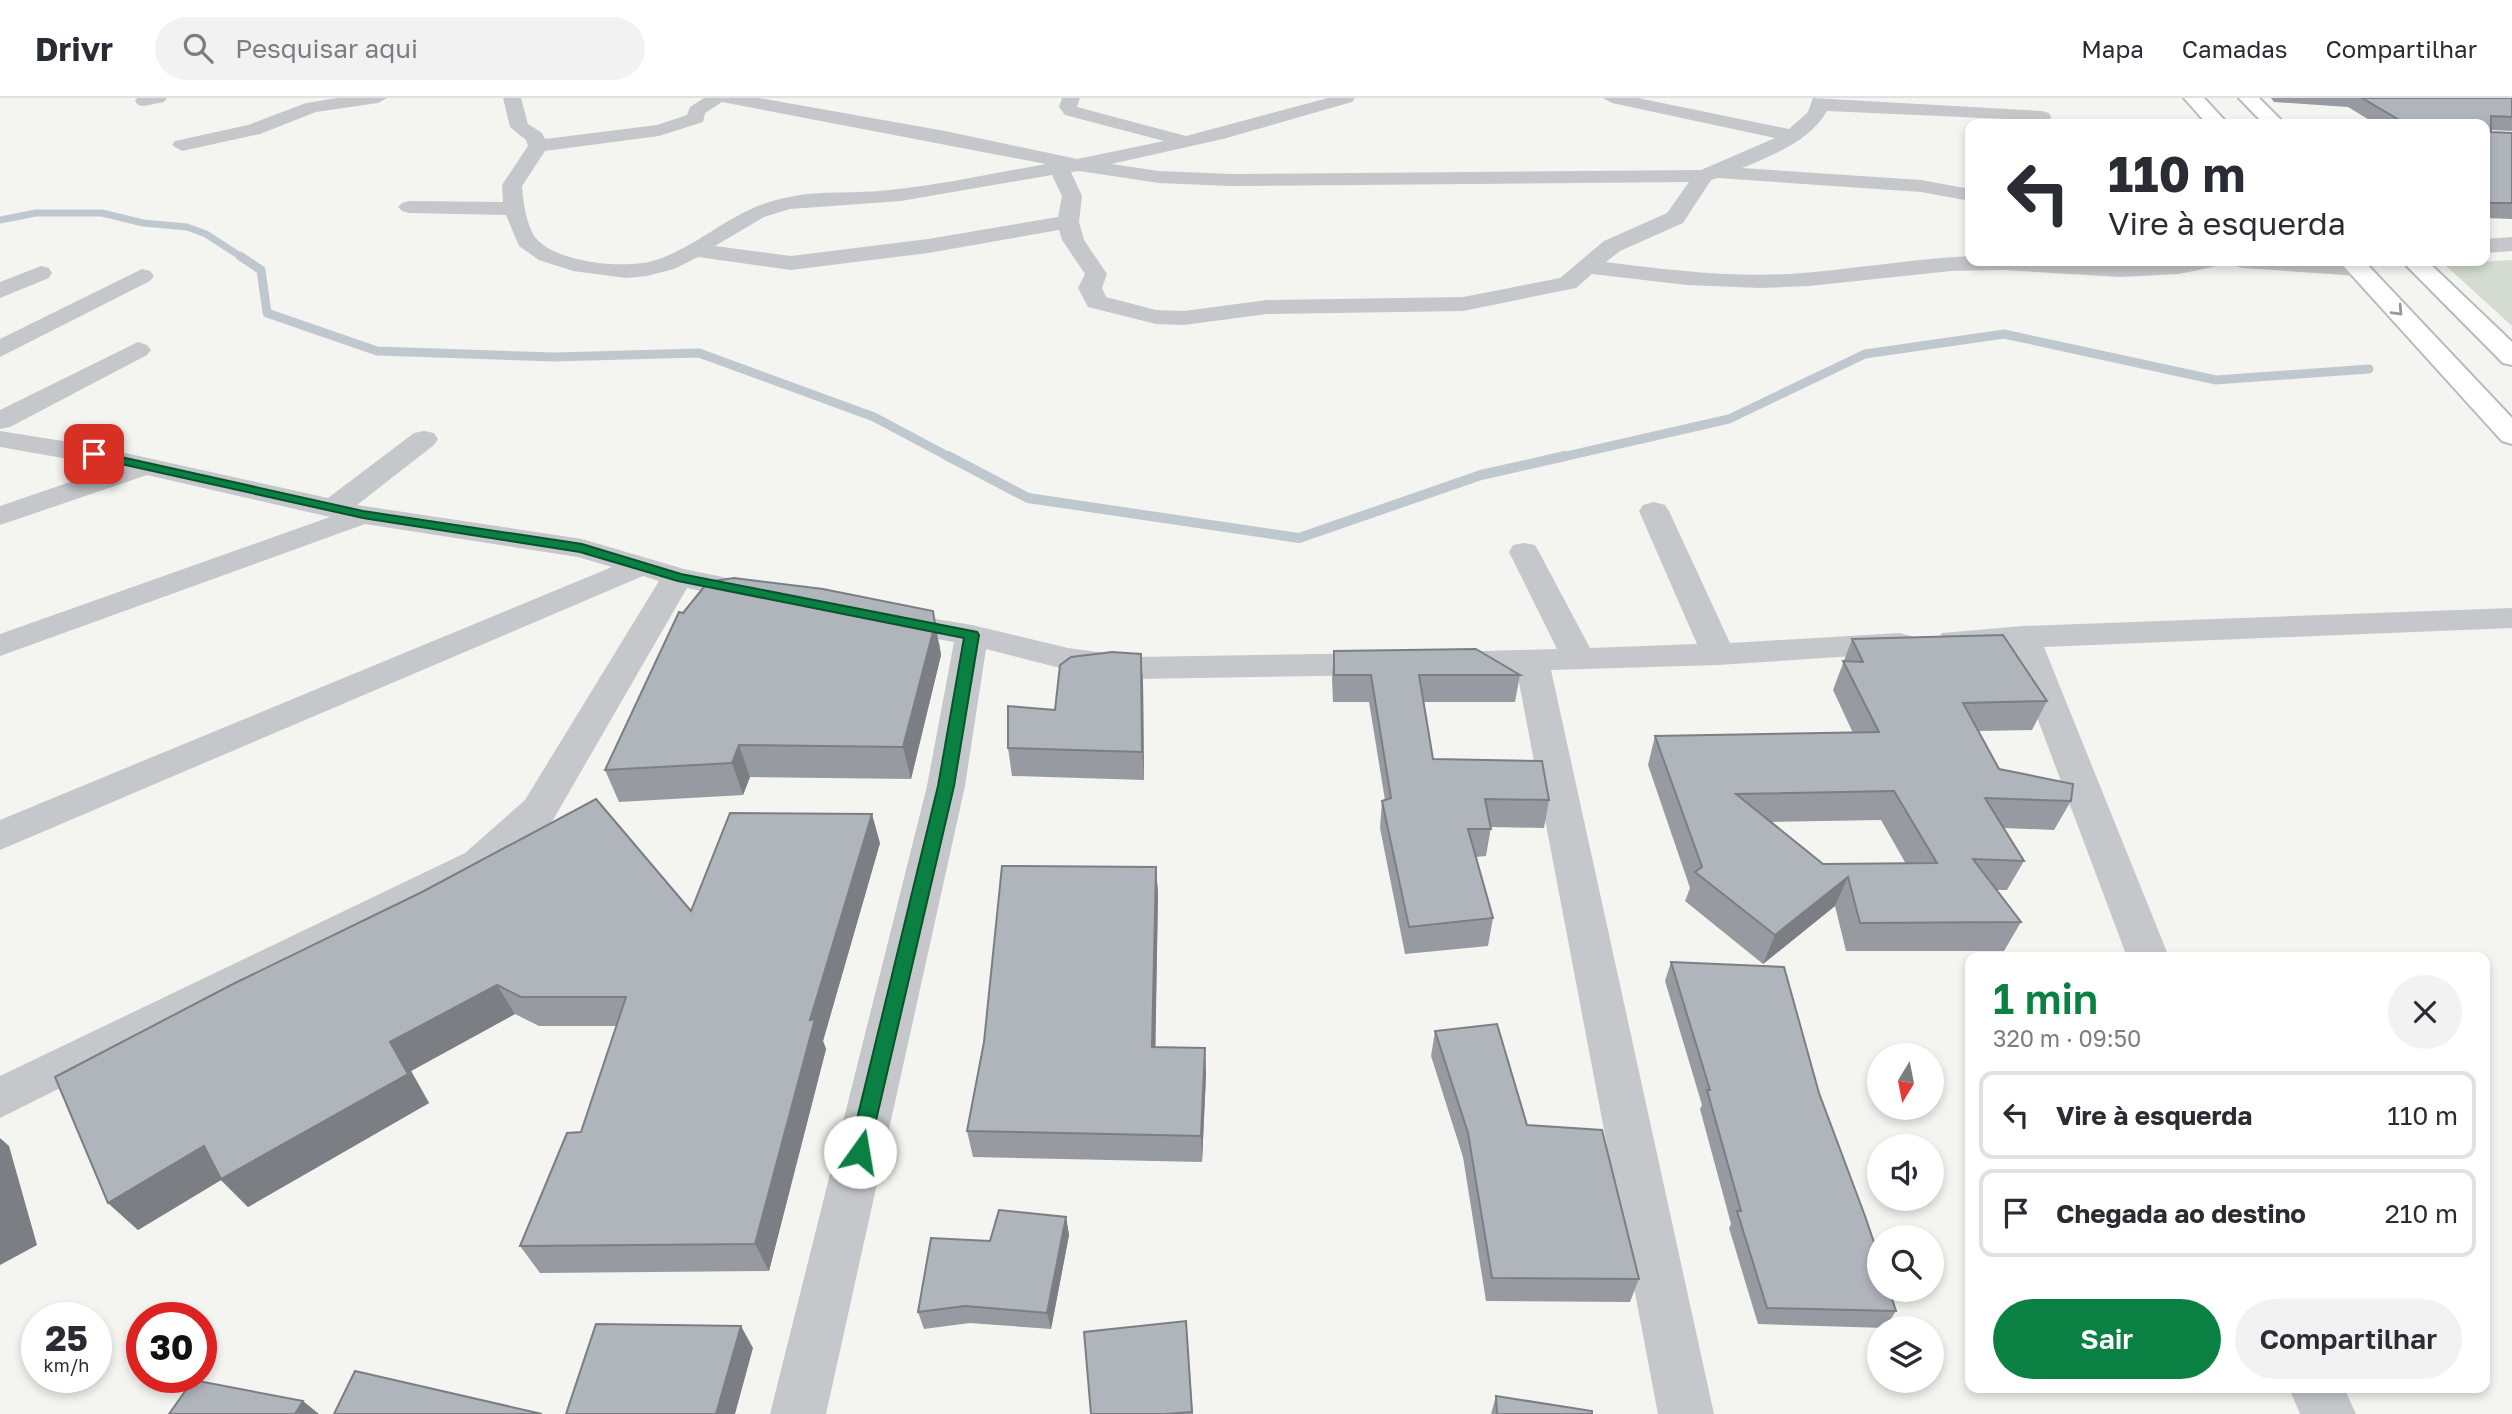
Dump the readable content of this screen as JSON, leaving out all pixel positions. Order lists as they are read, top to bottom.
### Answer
{
  "north": "bottom",
  "page": {
    "header": "Drivr",
    "search": "Pesquisar aqui",
    "nav": ["Mapa", "Camadas", "Compartilhar"],
    "turn": ["110 m", "Vire à esquerda"],
    "heading": ["1 min", "320 m · 09:50"],
    "list": [
      {
        "name": "Vire à esquerda",
        "value": "110 m"
      },
      {
        "name": "Chegada ao destino",
        "value": "210 m"
      }
    ],
    "buttons": ["Sair", "Compartilhar"],
    "speed": "25 km/h",
    "limit": "30"
  }
}
